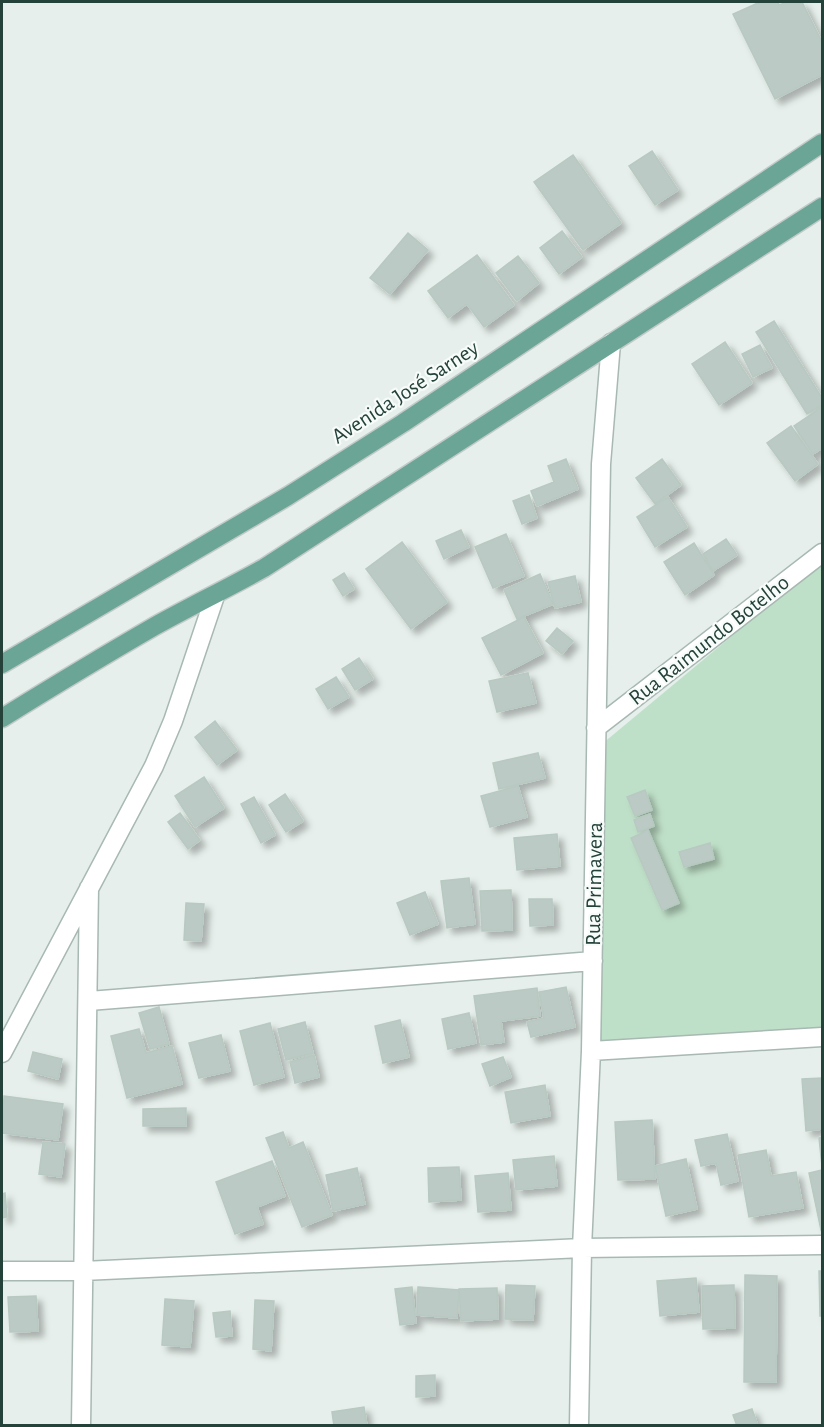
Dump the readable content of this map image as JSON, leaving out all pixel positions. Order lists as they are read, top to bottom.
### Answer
{
  "streets": {
    "main road": ["Avenida José Sarney"],
    "street": ["Rua Raimundo Botelho", "Rua Primavera"]
  },
  "crossings": [
    ["Rua Raimundo Botelho", "Rua Primavera"]
  ]
}
